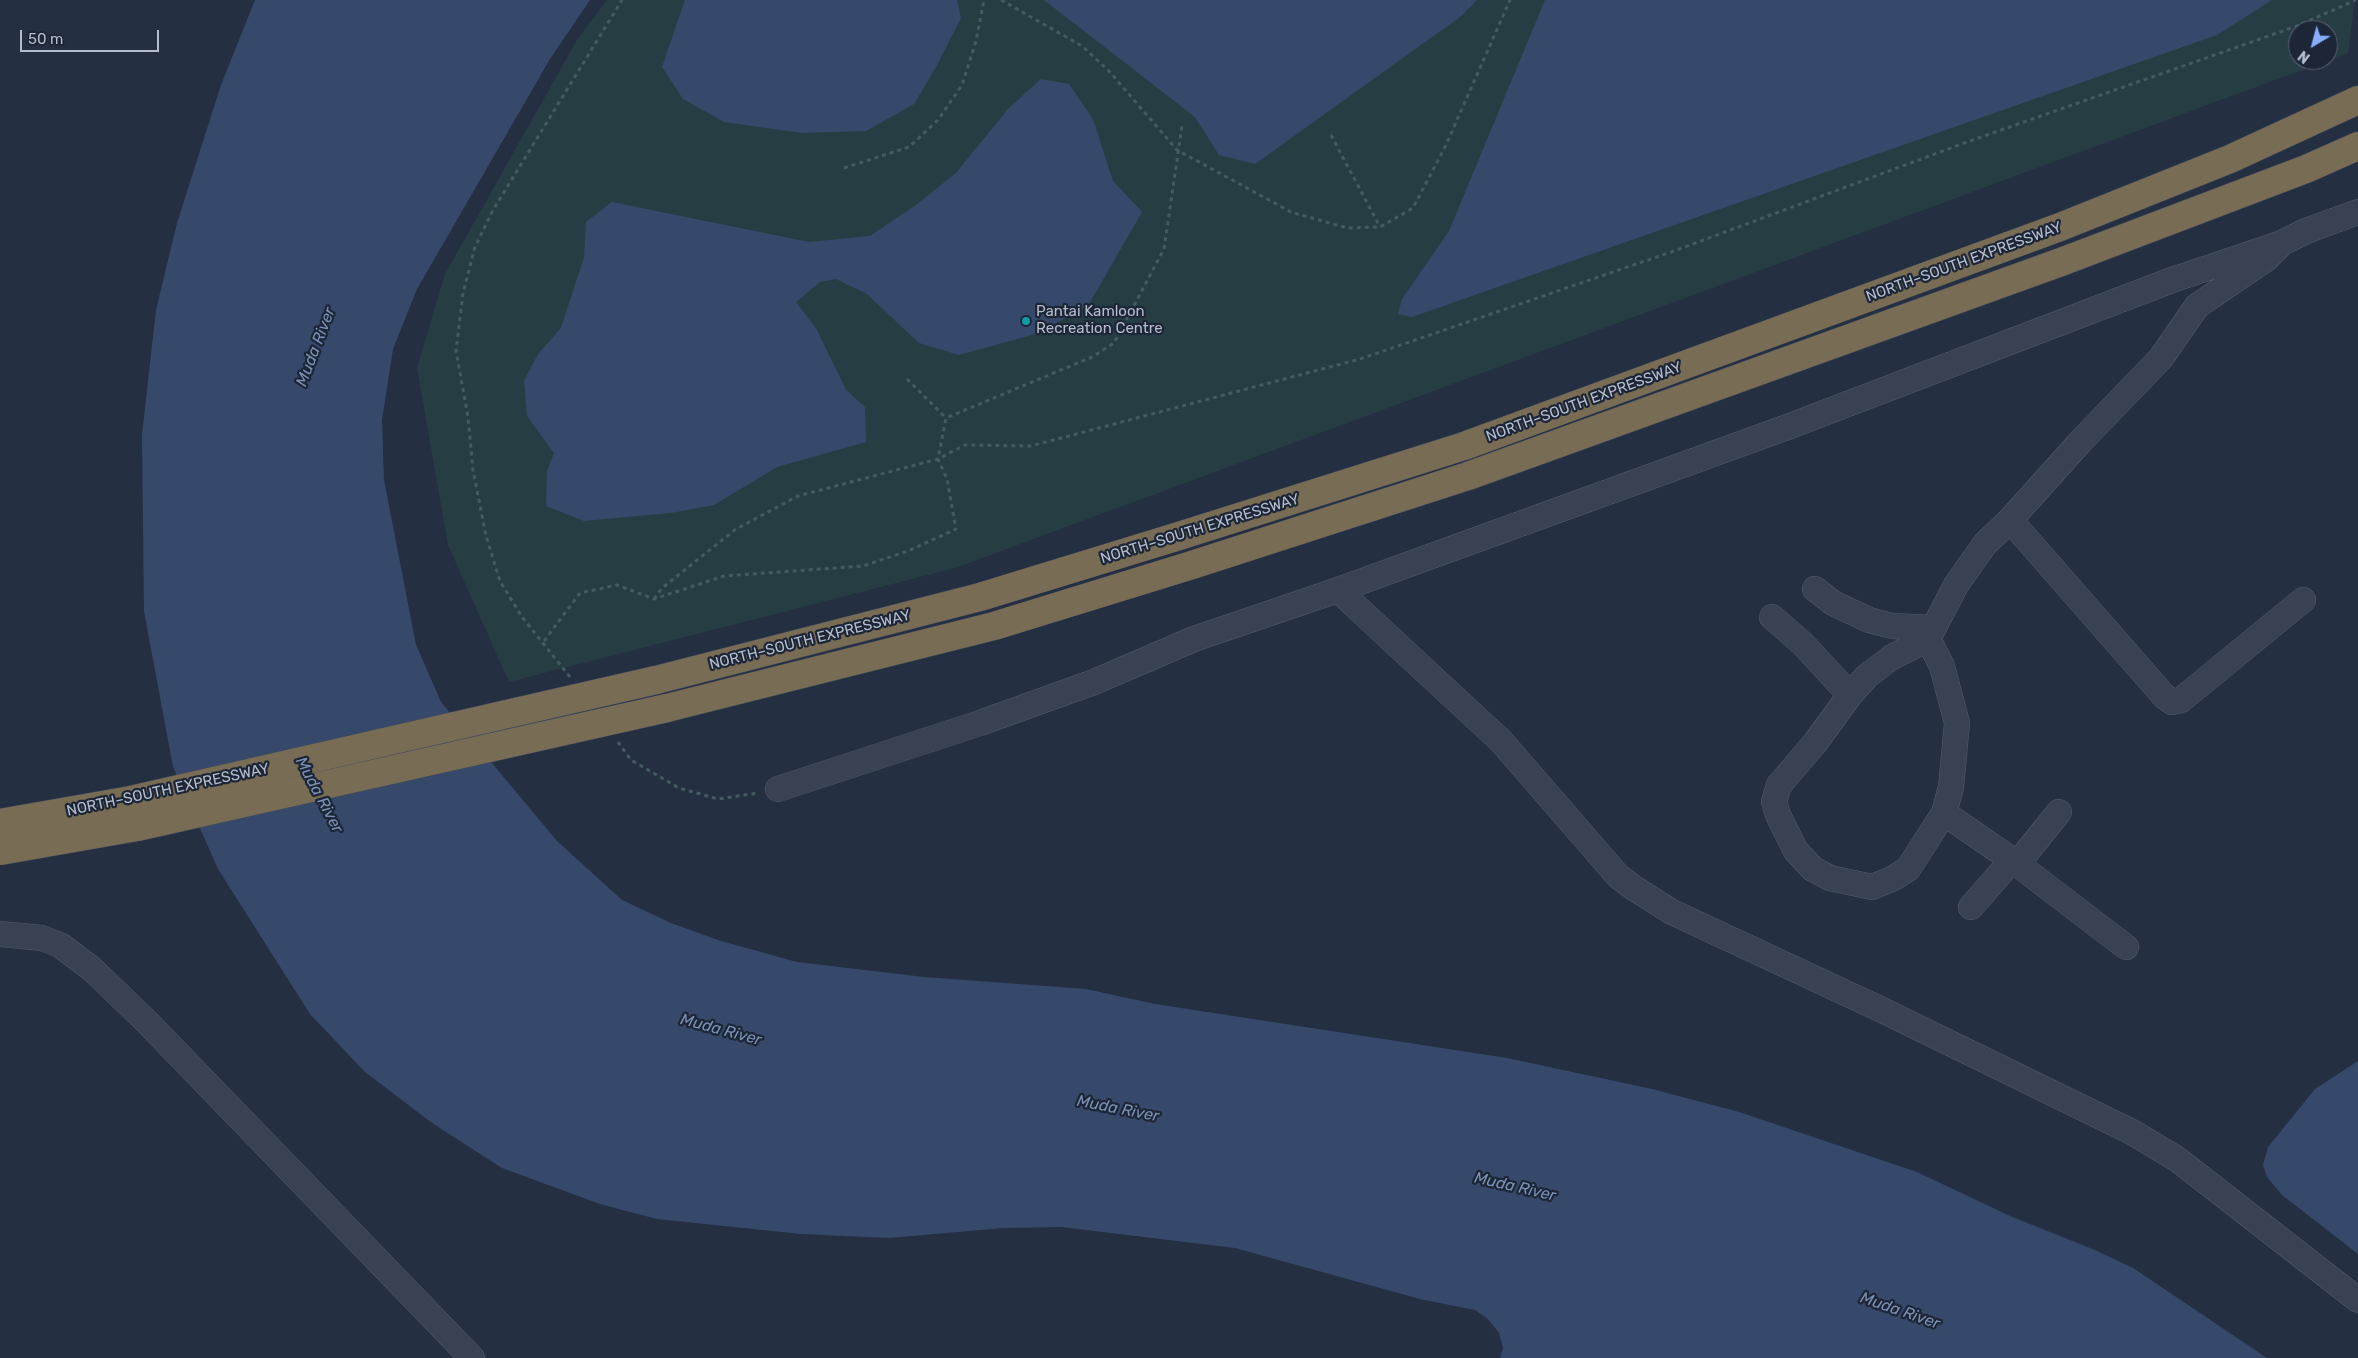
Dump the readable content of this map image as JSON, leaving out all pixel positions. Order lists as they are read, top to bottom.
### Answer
{
  "streets": {
    "highway": ["NORTH–SOUTH EXPRESSWAY"]
  },
  "water": ["Muda River"],
  "places": ["Pantai Kamloon Recreation Centre"],
  "scale_bar": "50 m",
  "north": "bottom left"
}
